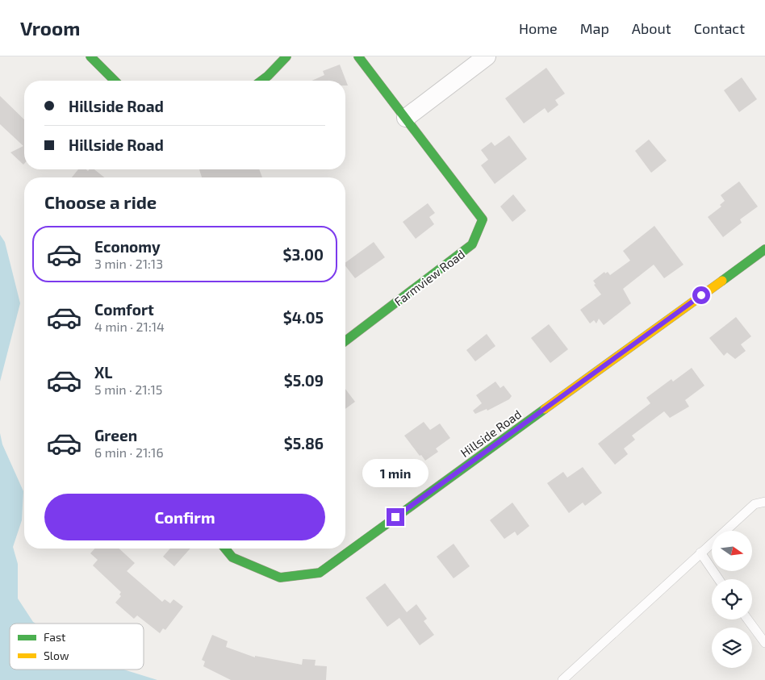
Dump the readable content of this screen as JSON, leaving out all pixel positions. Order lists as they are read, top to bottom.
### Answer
{
  "streets": {
    "street": ["Farmview Road", "Hillside Road"]
  },
  "legend": ["Fast", "Slow"],
  "north": "right",
  "page": {
    "header": "Vroom",
    "nav": [
      "Home",
      "Map",
      "About",
      "Contact"
    ],
    "banner": ["Hillside Road", "Hillside Road"],
    "heading": "Choose a ride",
    "list": [
      {
        "name": "Economy",
        "note": "3 min · 21:13",
        "value": "$3.00"
      },
      {
        "name": "Comfort",
        "note": "4 min · 21:14",
        "value": "$4.05"
      },
      {
        "name": "XL",
        "note": "5 min · 21:15",
        "value": "$5.09"
      },
      {
        "name": "Green",
        "note": "6 min · 21:16",
        "value": "$5.86"
      }
    ],
    "bubble": "1 min",
    "buttons": "Confirm"
  }
}
